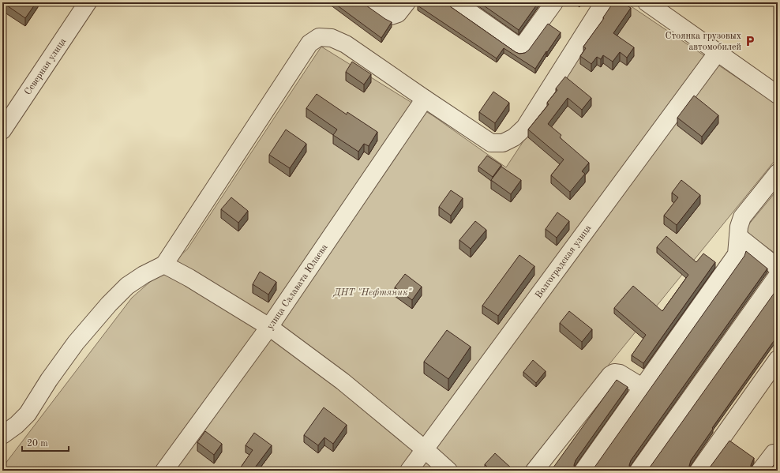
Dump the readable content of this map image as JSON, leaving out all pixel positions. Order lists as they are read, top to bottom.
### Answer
{
  "streets": {
    "street": ["Северная улица", "Волгоградская улица", "улица Салавата Юлаева"]
  },
  "parks": ["ДНТ \"Нефтяник\""],
  "places": {
    "parking": ["Стоянка грузовых автомобилей"]
  },
  "scale_bar": "20 m"
}
